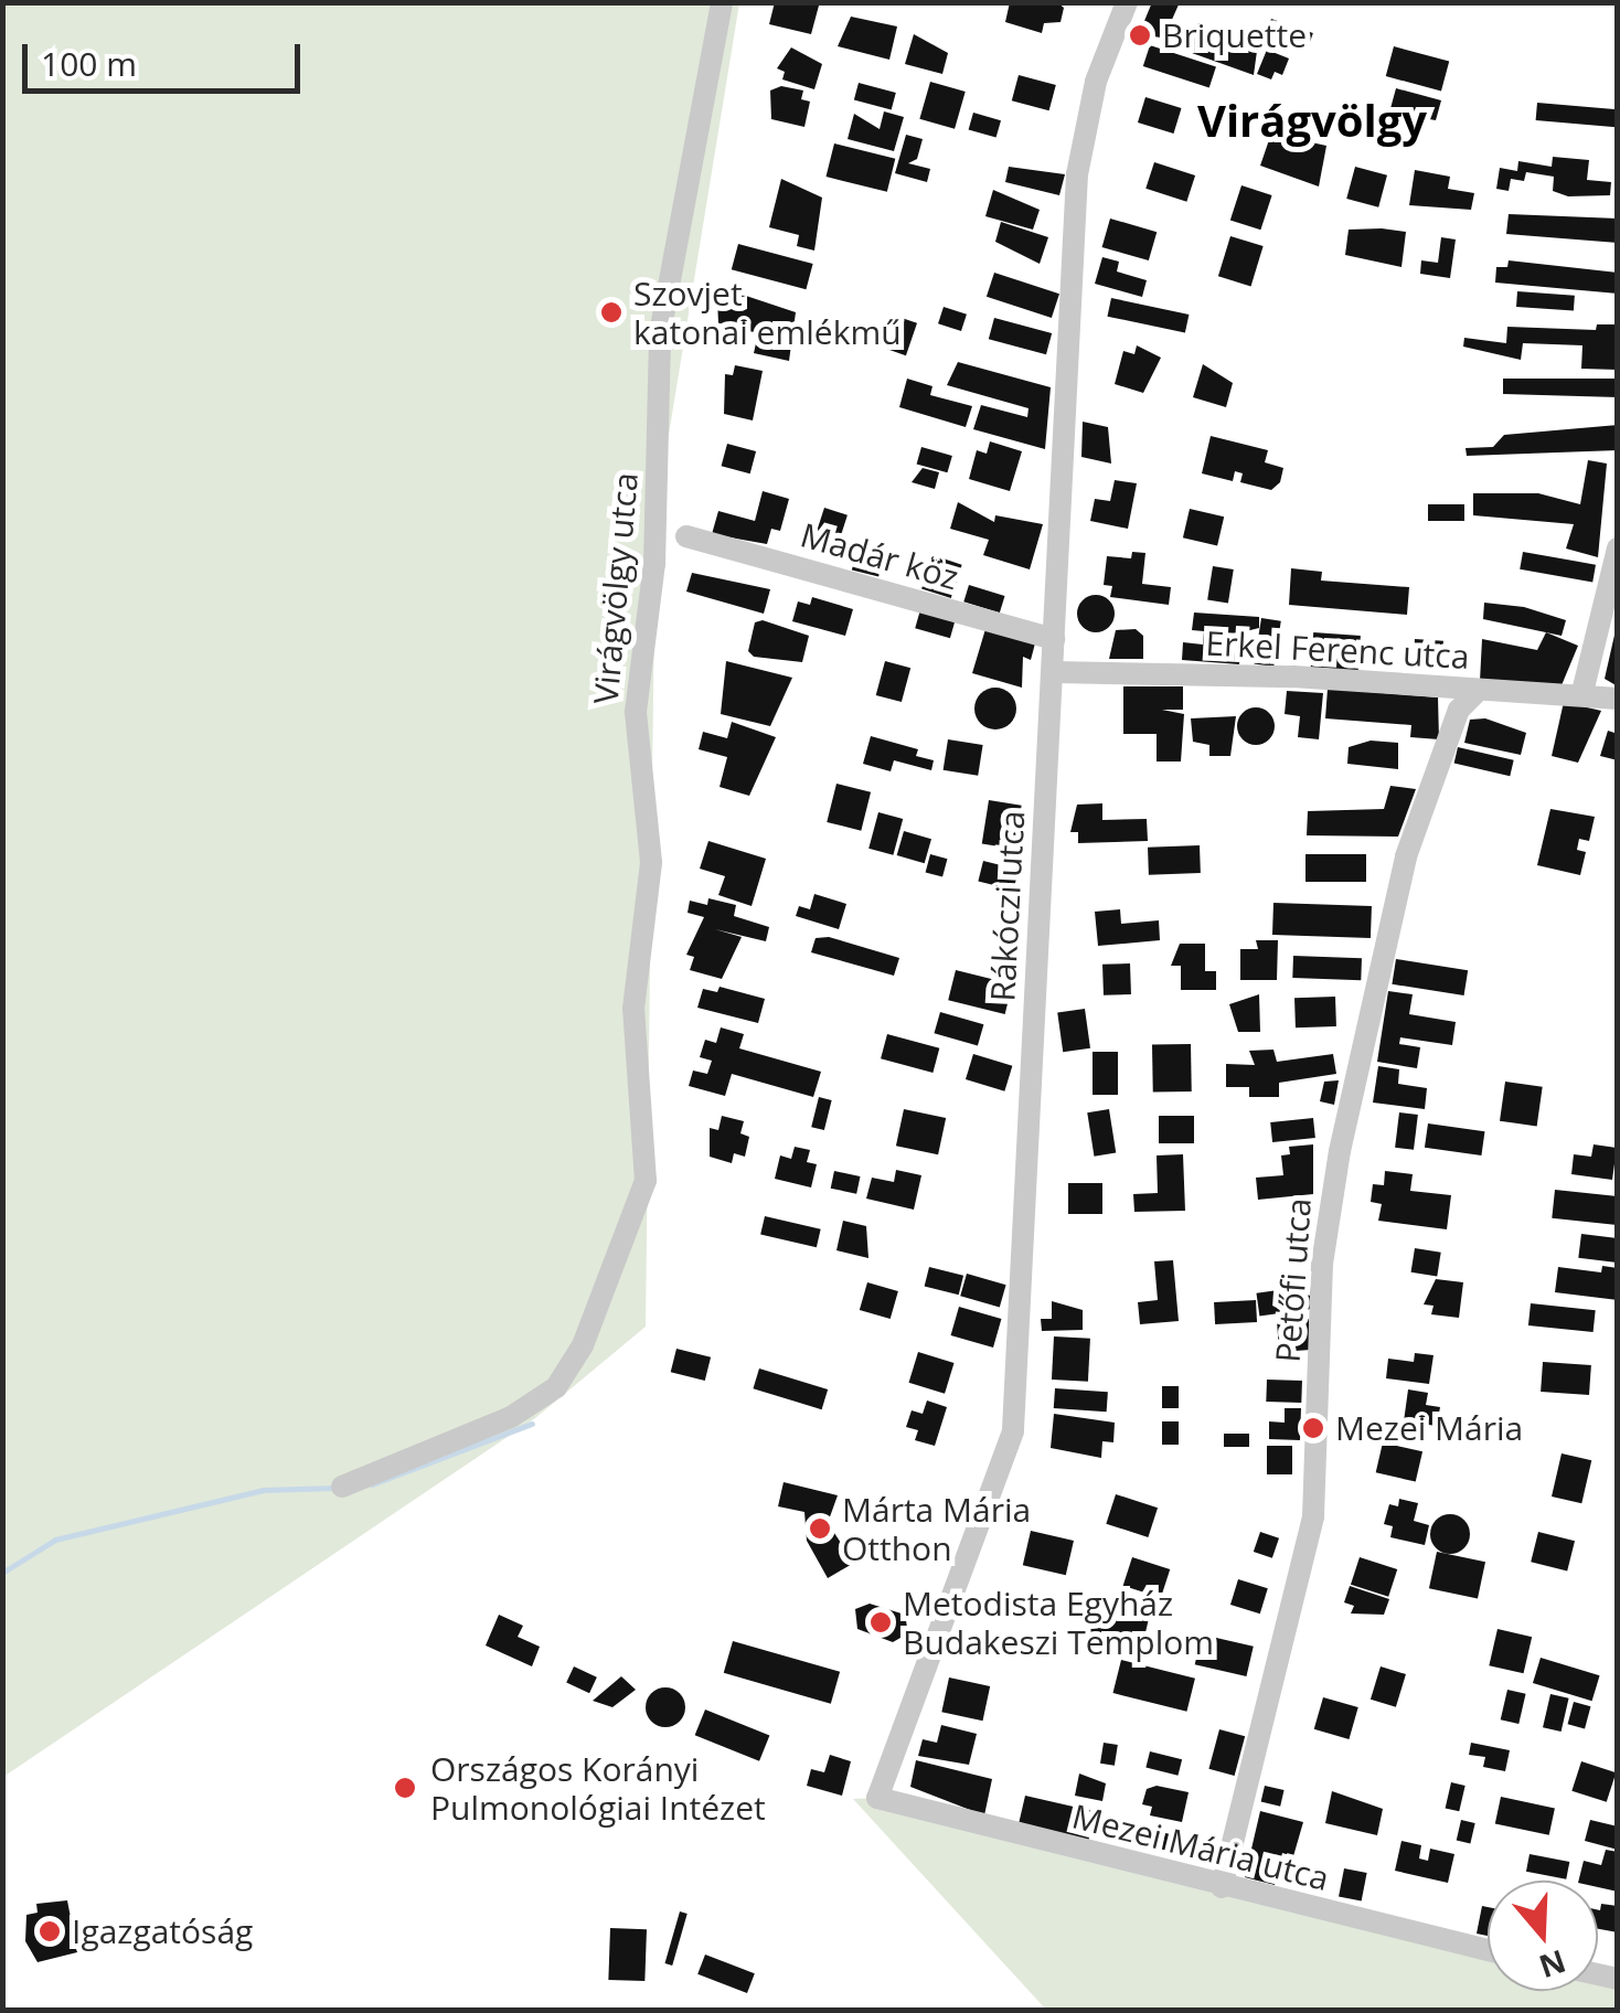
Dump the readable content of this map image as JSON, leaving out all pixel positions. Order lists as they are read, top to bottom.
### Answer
{
  "streets": {
    "street": [
      "Madár köz",
      "Virágvölgy utca",
      "Erkel Ferenc utca",
      "Rákóczi utca",
      "Petőfi utca",
      "Mezei Mária utca"
    ]
  },
  "crossings": [
    ["Madár köz", "Rákóczi utca"],
    ["Erkel Ferenc utca", "Rákóczi utca"],
    ["Erkel Ferenc utca", "Petőfi utca"],
    ["Rákóczi utca", "Mezei Mária utca"],
    ["Petőfi utca", "Mezei Mária utca"]
  ],
  "districts": ["Virágvölgy"],
  "places": [
    "Briquette",
    "Szovjet katonai emlékmű",
    "Mezei Mária",
    "Márta Mária Otthon",
    "Metodista Egyház Budakeszi Templom",
    "Országos Korányi Pulmonológiai Intézet",
    "Igazgatóság"
  ],
  "scale_bar": "100 m",
  "north": "bottom"
}
